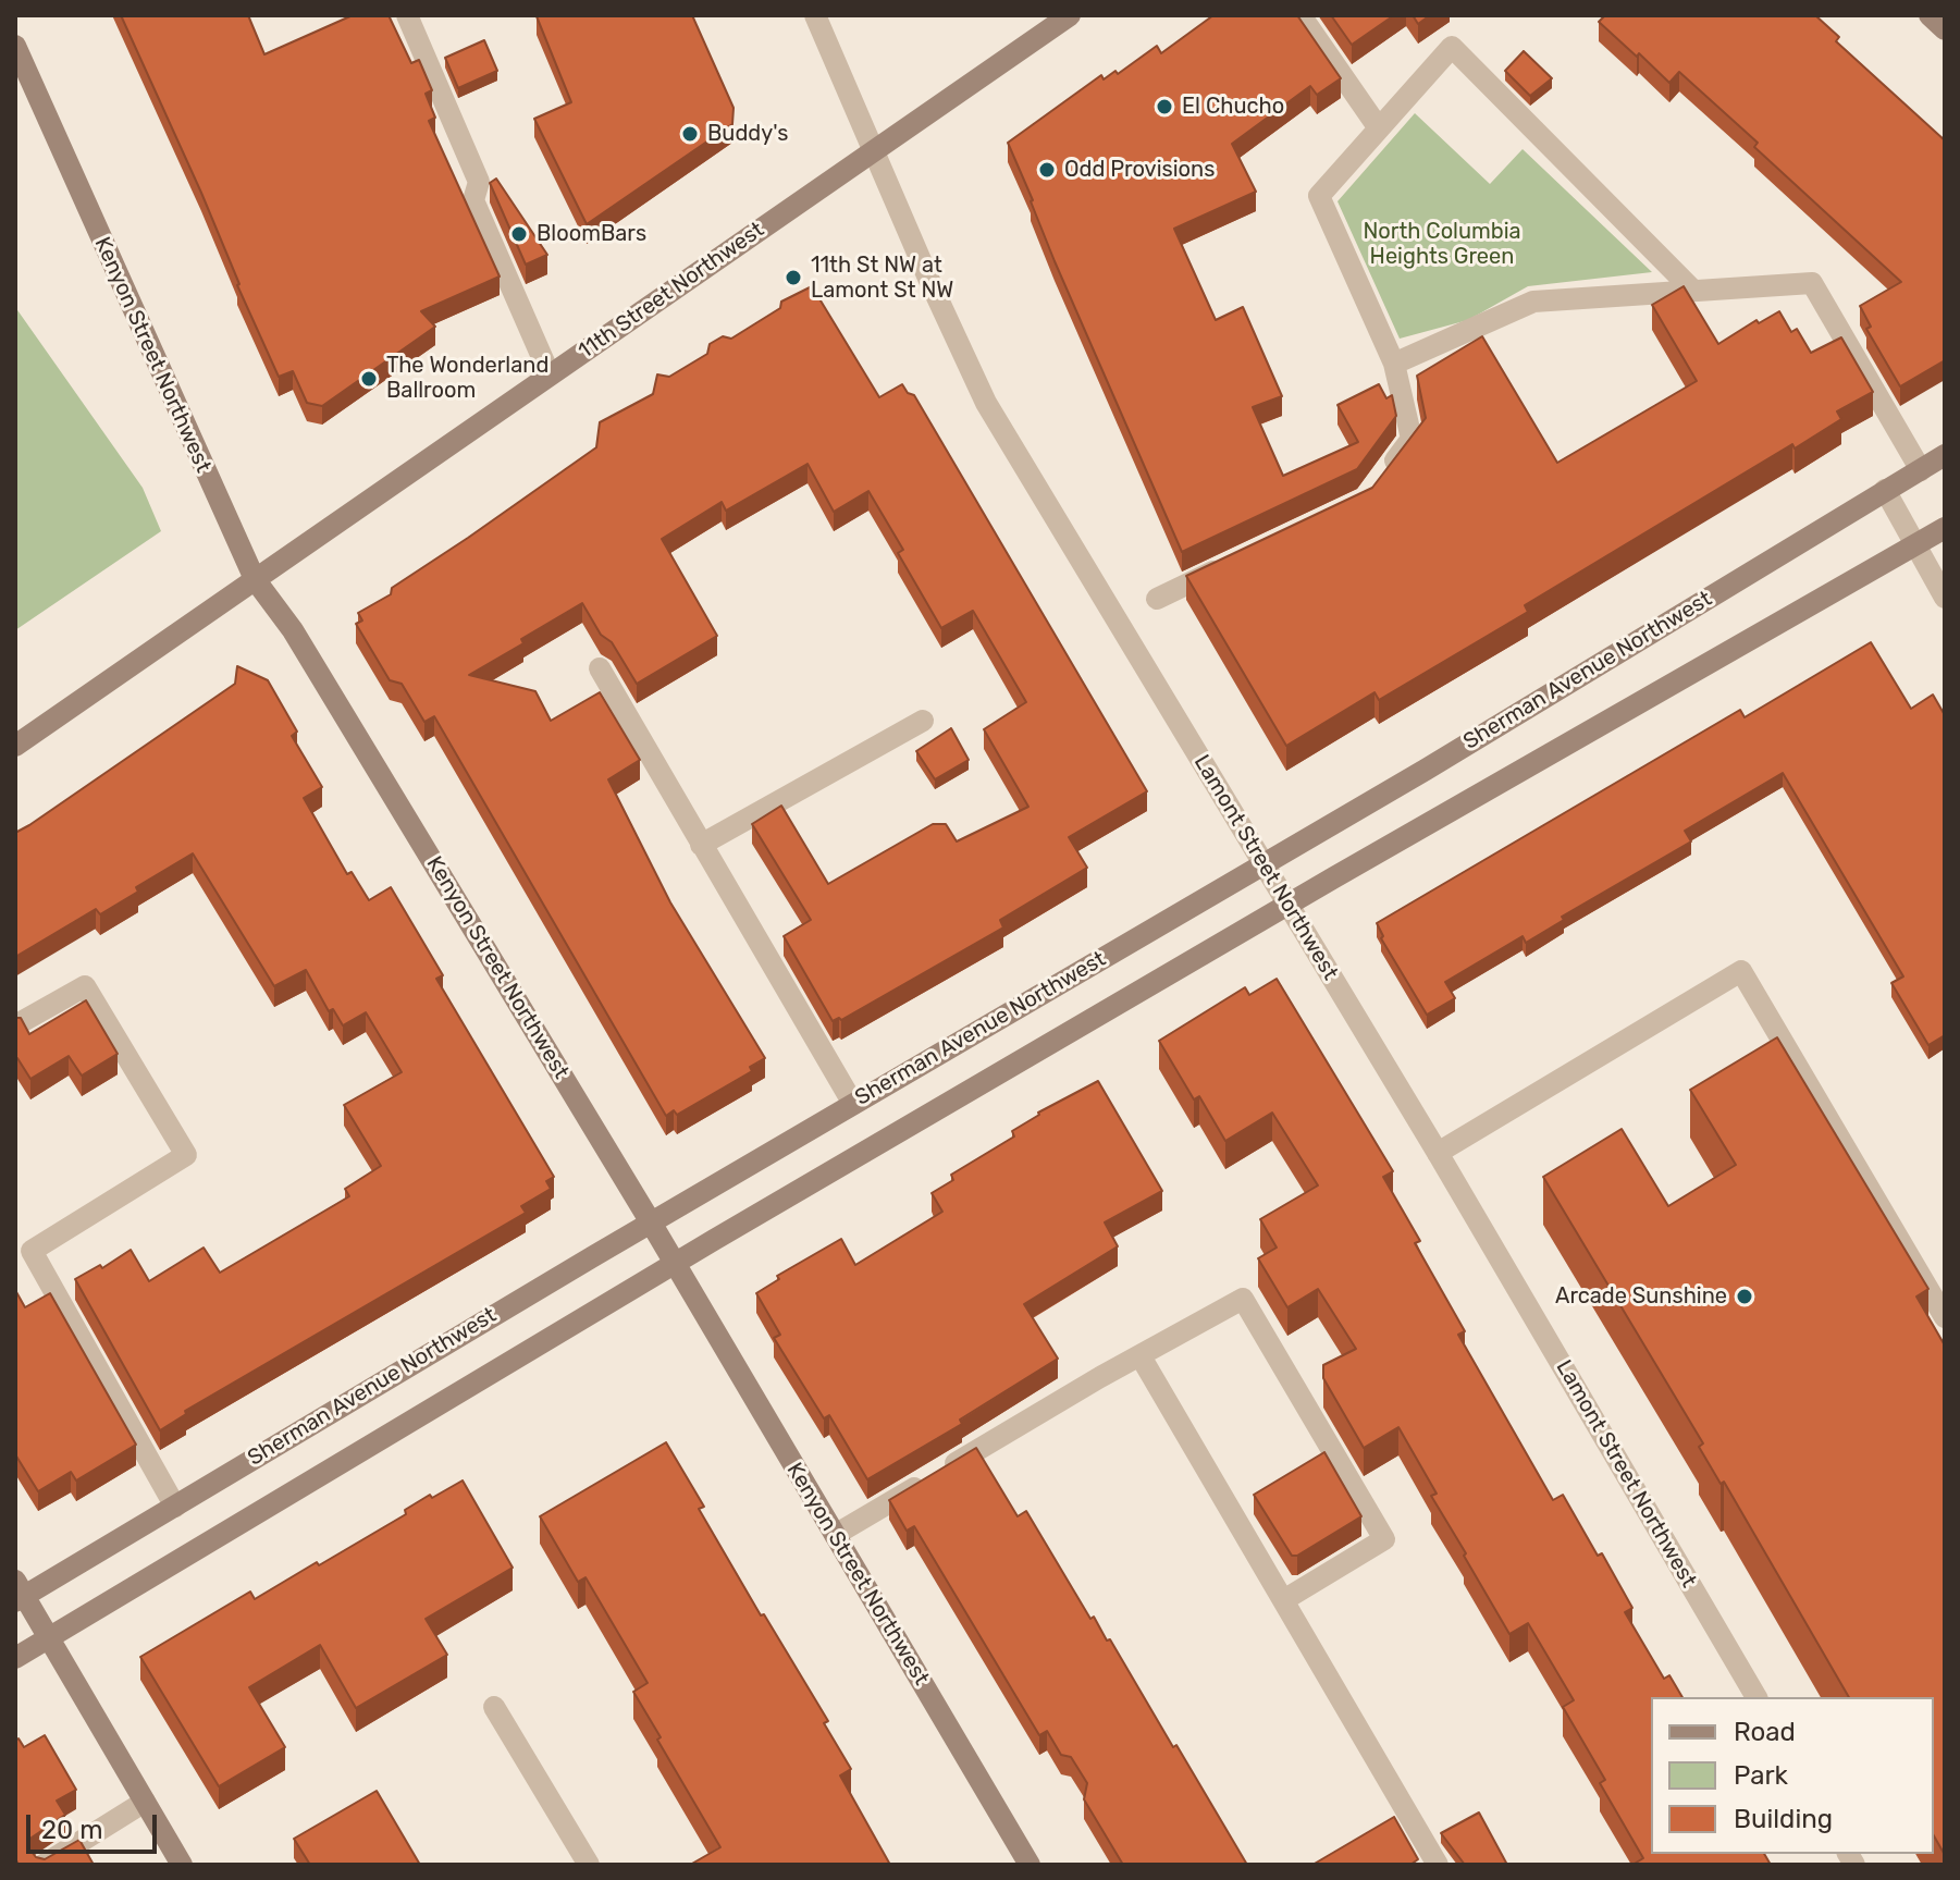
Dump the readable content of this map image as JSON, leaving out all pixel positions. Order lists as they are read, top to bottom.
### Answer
{
  "streets": {
    "main road": ["11th Street Northwest", "Kenyon Street Northwest", "Sherman Avenue Northwest"],
    "street": ["Lamont Street Northwest"]
  },
  "crossings": [
    ["11th Street Northwest", "Kenyon Street Northwest"],
    ["11th Street Northwest", "Lamont Street Northwest"],
    ["Kenyon Street Northwest", "Sherman Avenue Northwest"],
    ["Sherman Avenue Northwest", "Lamont Street Northwest"]
  ],
  "parks": ["North Columbia Heights Green"],
  "places": [
    "El Chucho",
    "Buddy's",
    "Odd Provisions",
    "BloomBars",
    "11th St NW at Lamont St NW",
    "The Wonderland Ballroom",
    "Arcade Sunshine"
  ],
  "legend": ["Road", "Park", "Building"],
  "scale_bar": "20 m"
}
